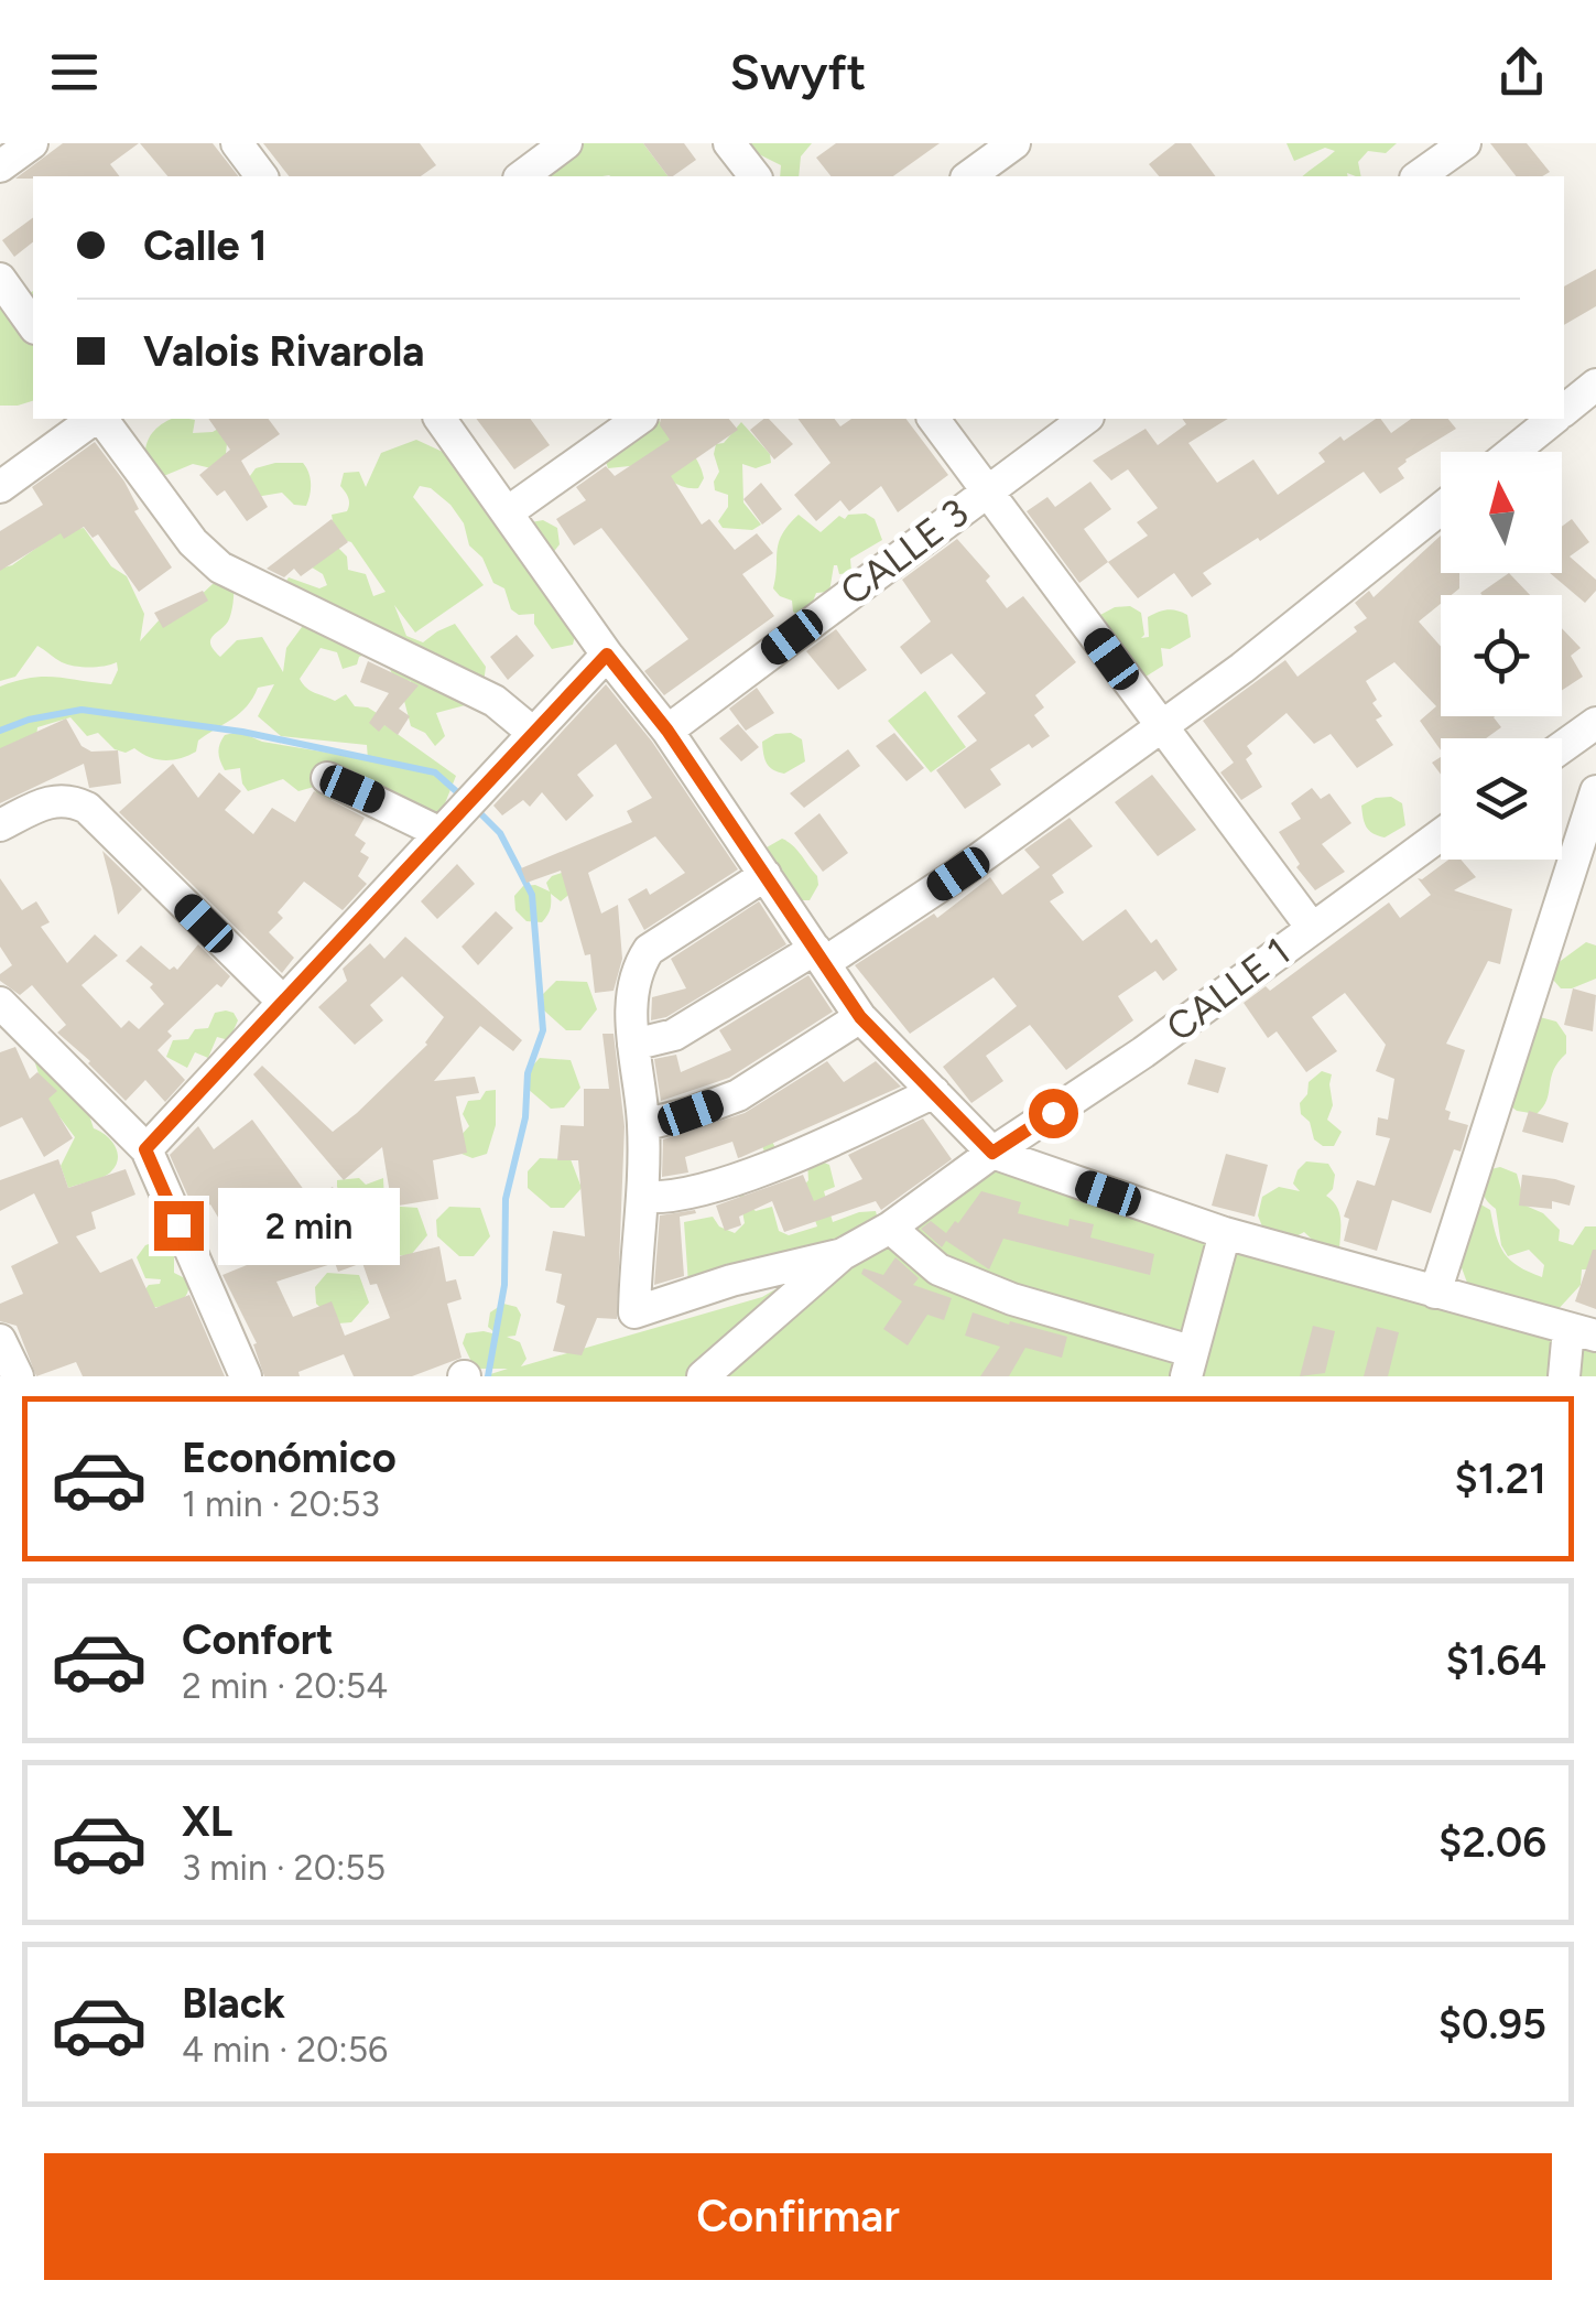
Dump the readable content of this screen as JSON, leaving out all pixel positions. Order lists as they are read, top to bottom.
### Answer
{
  "streets": {
    "street": ["CALLE 3", "CALLE 1"]
  },
  "north": "top",
  "page": {
    "header": "Swyft",
    "banner": ["Calle 1", "Valois Rivarola"],
    "bubble": "2 min",
    "list": [
      {
        "name": "Económico",
        "note": "1 min · 20:53",
        "value": "$1.21"
      },
      {
        "name": "Confort",
        "note": "2 min · 20:54",
        "value": "$1.64"
      },
      {
        "name": "XL",
        "note": "3 min · 20:55",
        "value": "$2.06"
      },
      {
        "name": "Black",
        "note": "4 min · 20:56",
        "value": "$0.95"
      }
    ],
    "buttons": "Confirmar"
  }
}
